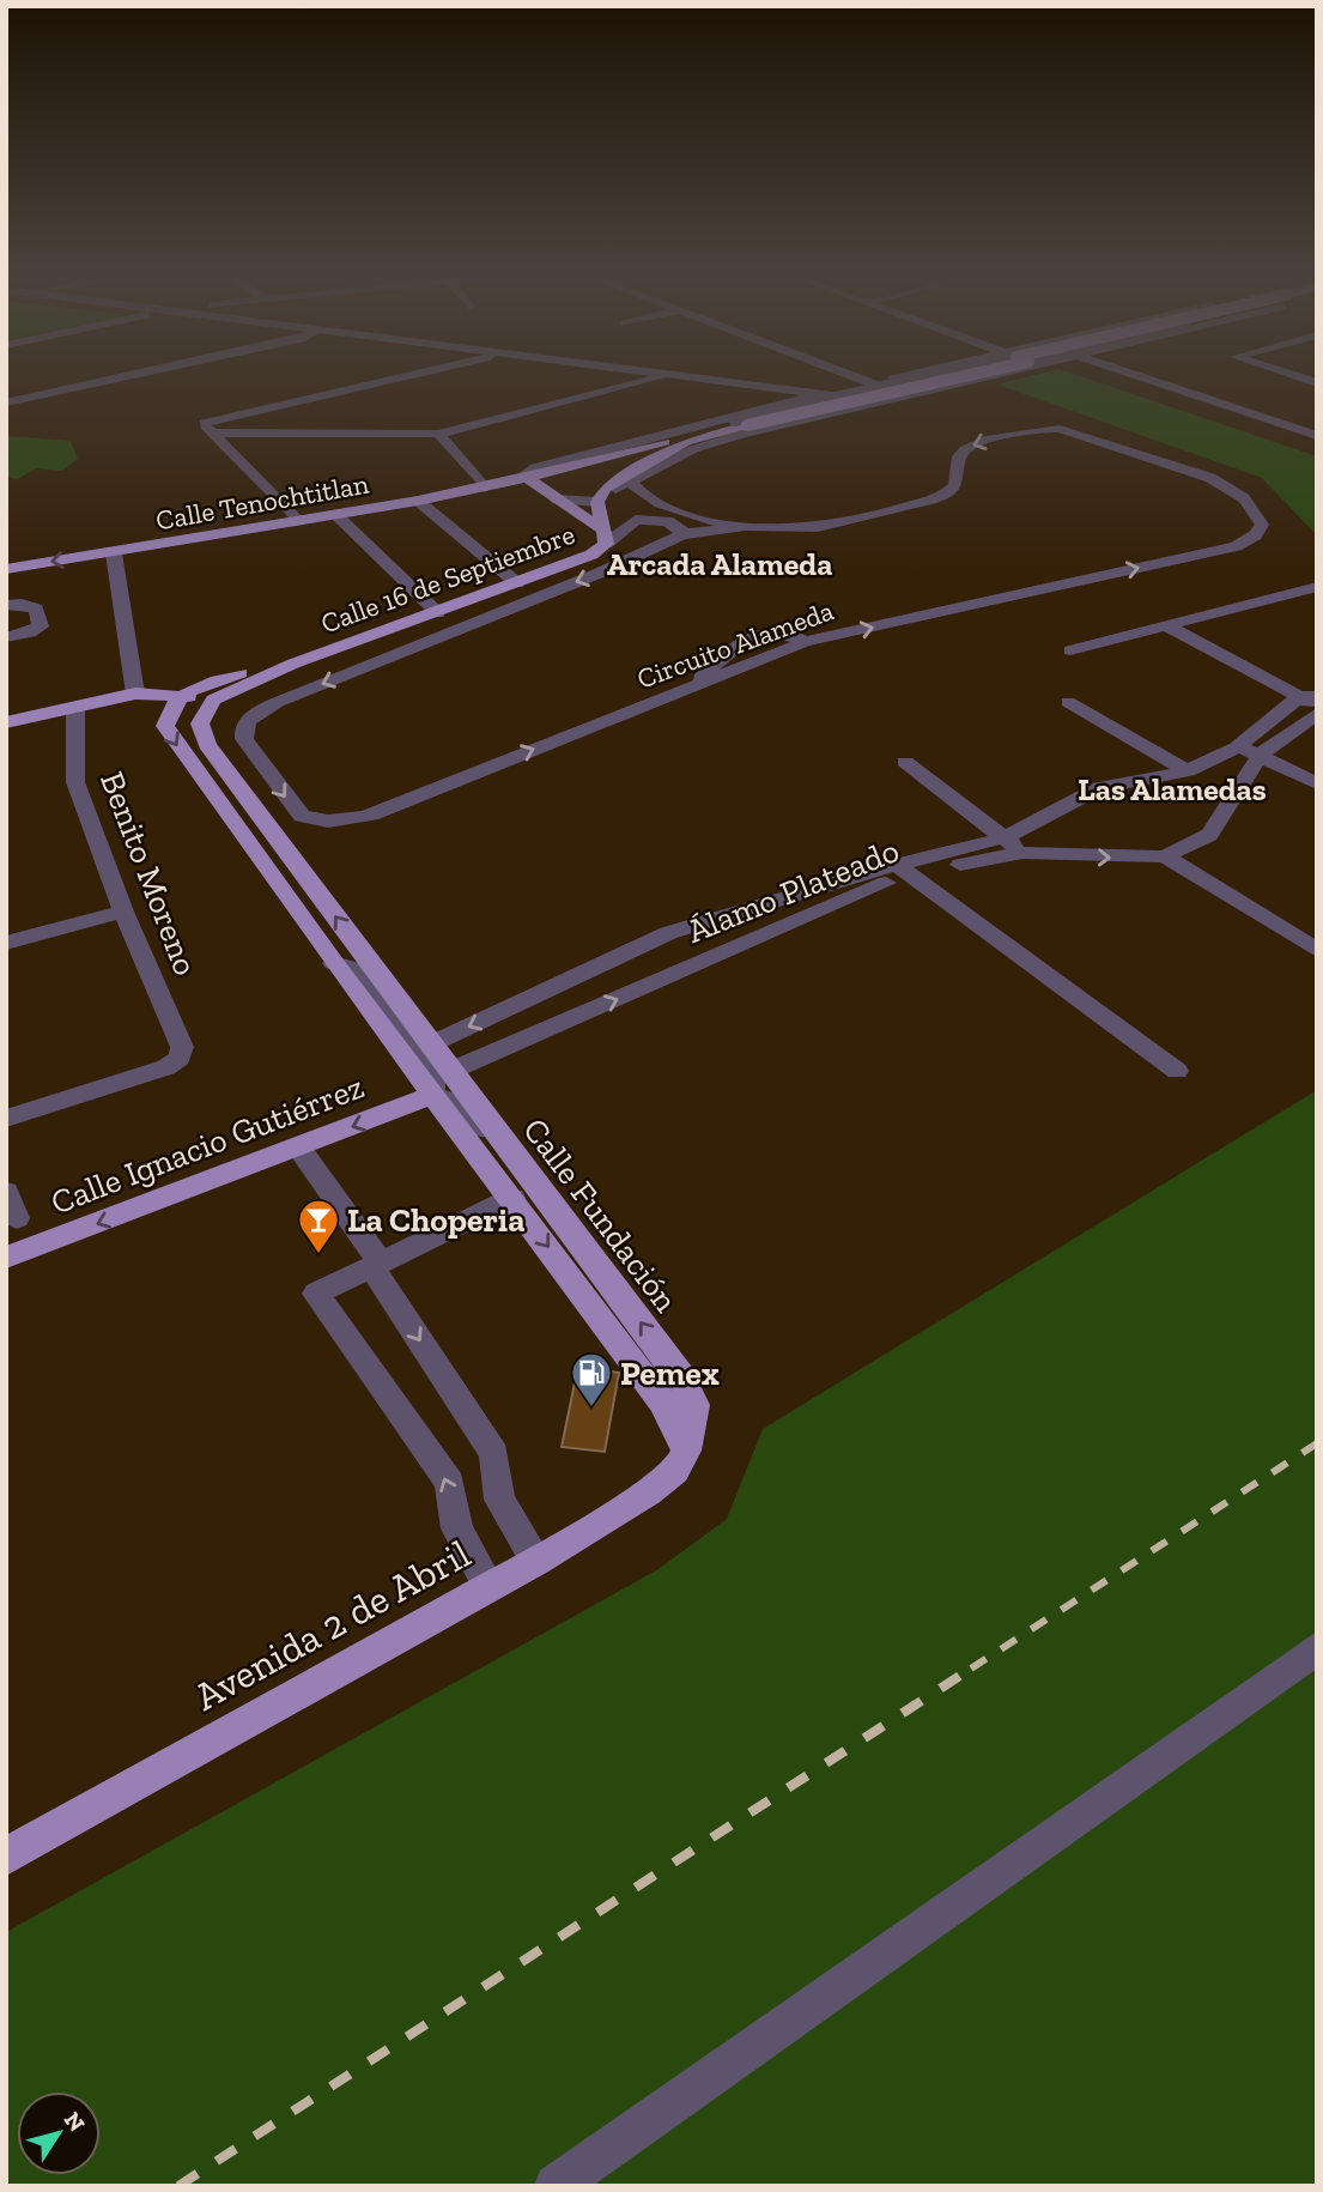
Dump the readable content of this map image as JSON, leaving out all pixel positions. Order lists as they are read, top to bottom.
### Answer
{
  "streets": {
    "main road": [
      "Calle Tenochtitlan",
      "Calle 16 de Septiembre",
      "Calle Ignacio Gutiérrez",
      "Calle Fundación",
      "Avenida 2 de Abril"
    ],
    "street": ["Circuito Alameda", "Benito Moreno", "Álamo Plateado"]
  },
  "crossings": [
    ["Calle Tenochtitlan", "Calle 16 de Septiembre"],
    ["Calle Tenochtitlan", "Circuito Alameda"],
    ["Calle 16 de Septiembre", "Circuito Alameda"],
    ["Álamo Plateado", "Calle Fundación"],
    ["Calle Fundación", "Avenida 2 de Abril"]
  ],
  "one_way": ["Calle Ignacio Gutiérrez"],
  "districts": ["Arcada Alameda", "Las Alamedas"],
  "places": {
    "bar": ["La Choperia"],
    "fuel station": ["Pemex"]
  },
  "north": "top right"
}
